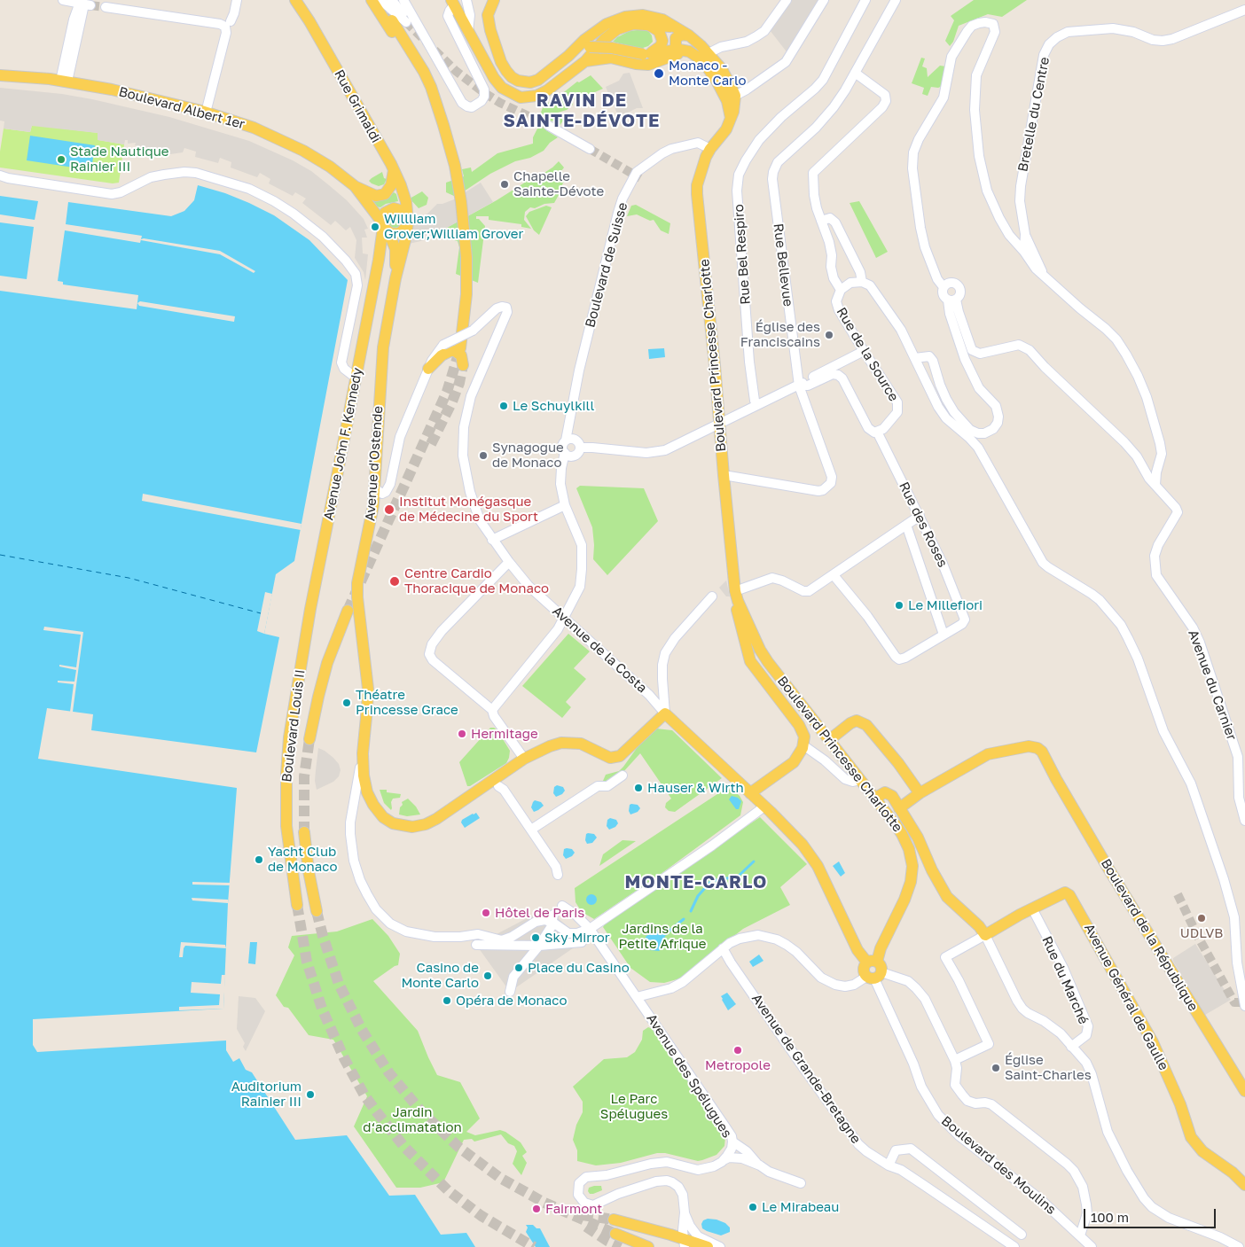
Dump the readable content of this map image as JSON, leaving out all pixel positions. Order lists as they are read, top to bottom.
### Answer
{
  "streets": {
    "main road": [
      "Rue Grimaldi",
      "Boulevard Albert 1er",
      "Boulevard Princesse Charlotte",
      "Avenue John F. Kennedy",
      "Avenue d'Ostende",
      "Avenue de la Costa",
      "Boulevard Louis II",
      "Boulevard de la République",
      "Avenue Général de Gaulle",
      "Boulevard des Moulins"
    ],
    "street": [
      "Bretelle du Centre",
      "Rue Bel Respiro",
      "Boulevard de Suisse",
      "Rue Bellevue",
      "Rue de la Source",
      "Rue des Roses",
      "Avenue du Carnier",
      "Rue du Marché",
      "Avenue de Grande-Bretagne",
      "Avenue des Spélugues"
    ]
  },
  "crossings": [
    ["Rue Grimaldi", "Boulevard Albert 1er"],
    ["Rue Grimaldi", "Avenue John F. Kennedy"],
    ["Rue Grimaldi", "Avenue d'Ostende"],
    ["Boulevard Albert 1er", "Avenue John F. Kennedy"],
    ["Boulevard Albert 1er", "Avenue d'Ostende"],
    ["Boulevard de Suisse", "Boulevard Princesse Charlotte"],
    ["Rue Bellevue", "Boulevard Princesse Charlotte"],
    ["Rue Bellevue", "Rue des Roses"],
    ["Rue de la Source", "Rue des Roses"],
    ["Boulevard Princesse Charlotte", "Boulevard des Moulins"],
    ["Avenue John F. Kennedy", "Avenue d'Ostende"],
    ["Avenue John F. Kennedy", "Boulevard Louis II"],
    ["Avenue d'Ostende", "Avenue de la Costa"],
    ["Avenue de la Costa", "Boulevard des Moulins"],
    ["Rue du Marché", "Avenue Général de Gaulle"]
  ],
  "districts": ["RAVIN DE SAINTE-DÉVOTE", "MONTE-CARLO"],
  "parks": ["Jardins de la Petite Afrique", "Le Parc Spélugues", "Jardin d‘acclimatation"],
  "places": [
    "Monaco - Monte Carlo",
    "Stade Nautique Rainier III",
    "Chapelle Sainte-Dévote",
    "Willliam Grover;William Grover",
    "Église des Franciscains",
    "Le Schuylkill",
    "Synagogue de Monaco",
    "Institut Monégasque de Médecine du Sport",
    "Centre Cardio Thoracique de Monaco",
    "Le Millefiori",
    "Théatre Princesse Grace",
    "Hermitage",
    "Hauser & Wirth",
    "Yacht Club de Monaco",
    "Hôtel de Paris",
    "UDLVB",
    "Sky Mirror",
    "Place du Casino",
    "Casino de Monte Carlo",
    "Opéra de Monaco",
    "Metropole",
    "Église Saint-Charles",
    "Auditorium Rainier III",
    "Le Mirabeau",
    "Fairmont"
  ],
  "scale_bar": "100 m"
}
